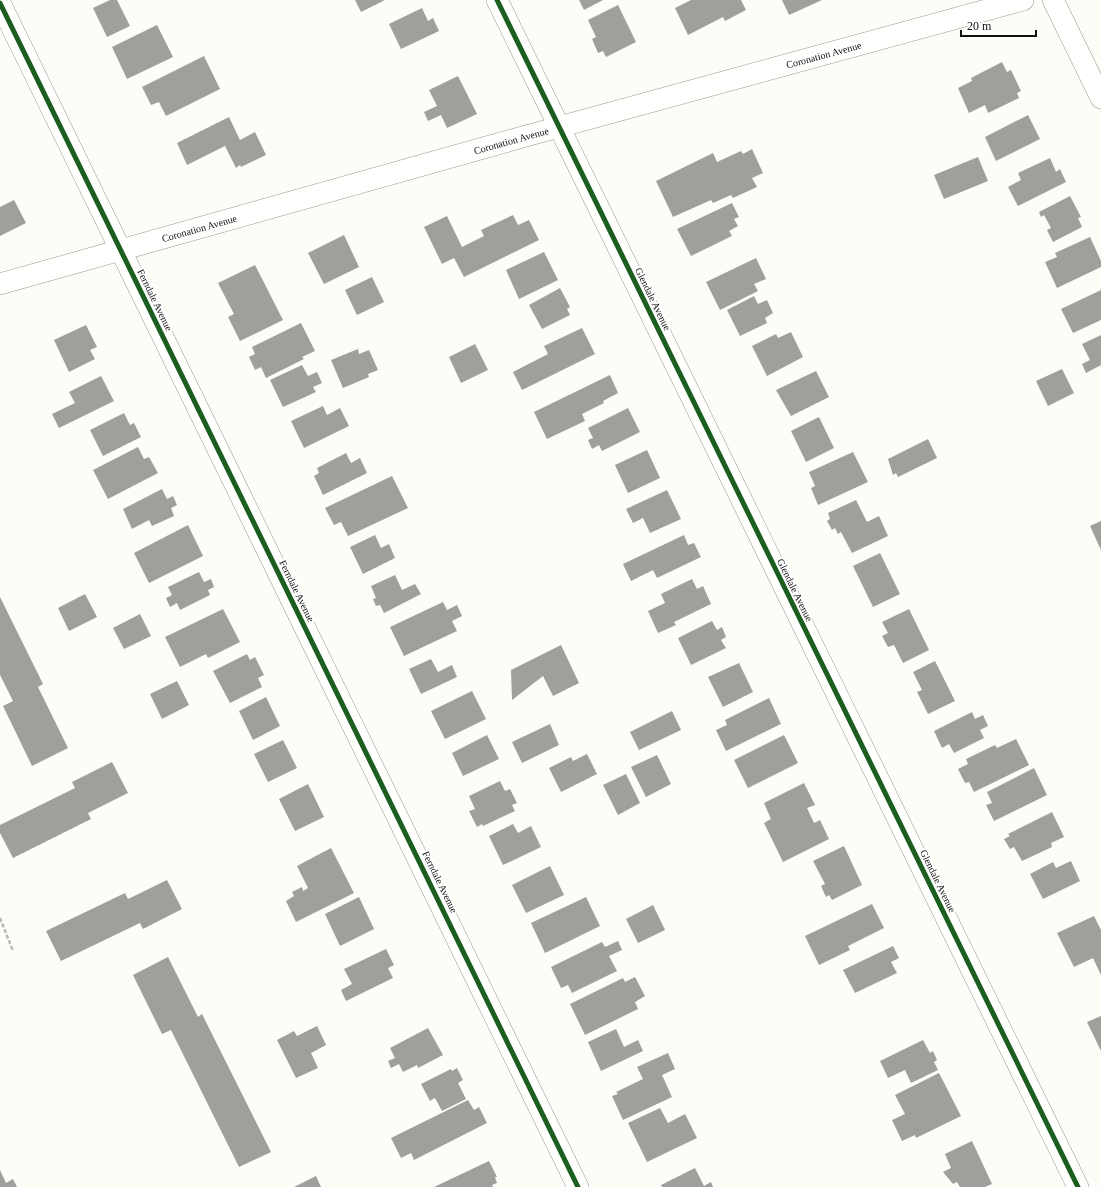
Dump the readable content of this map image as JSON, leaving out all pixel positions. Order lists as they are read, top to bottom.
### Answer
{
  "streets": {
    "street": ["Coronation Avenue", "Glendale Avenue", "Ferndale Avenue"]
  },
  "crossings": [
    ["Coronation Avenue", "Glendale Avenue"],
    ["Coronation Avenue", "Ferndale Avenue"]
  ],
  "scale_bar": "20 m"
}
